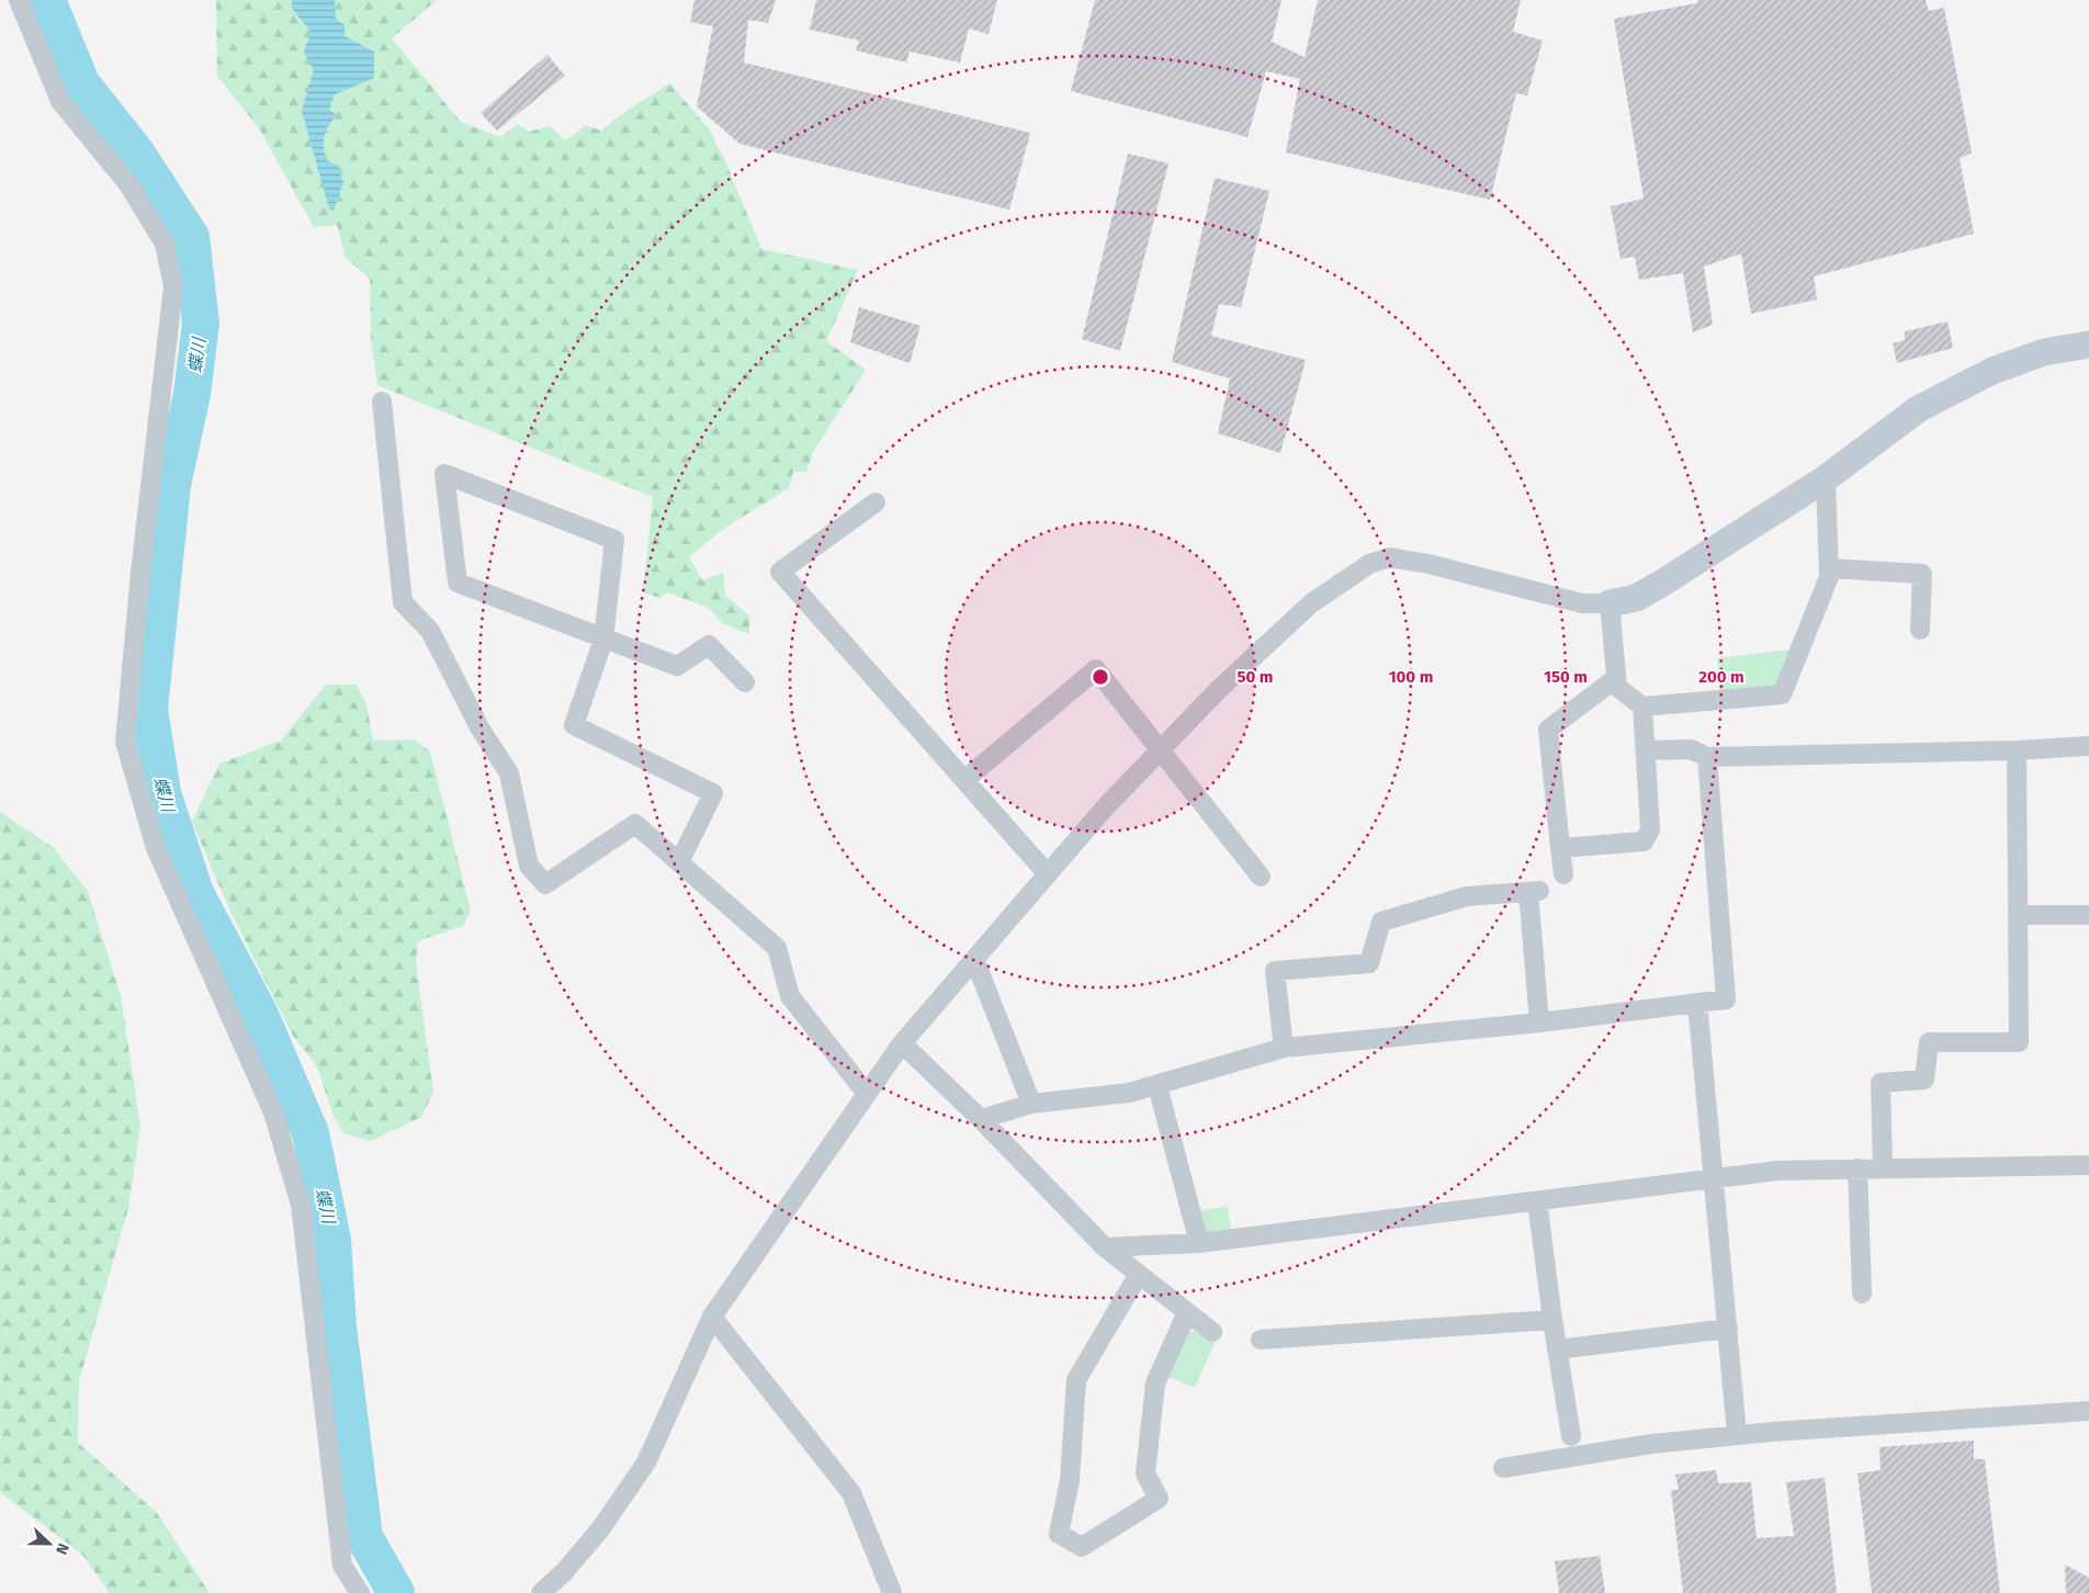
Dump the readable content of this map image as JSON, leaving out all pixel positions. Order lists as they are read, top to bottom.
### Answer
{
  "water": ["蝶川"],
  "north": "right",
  "rings": [
    "50 m",
    "100 m",
    "150 m",
    "200 m"
  ]
}
